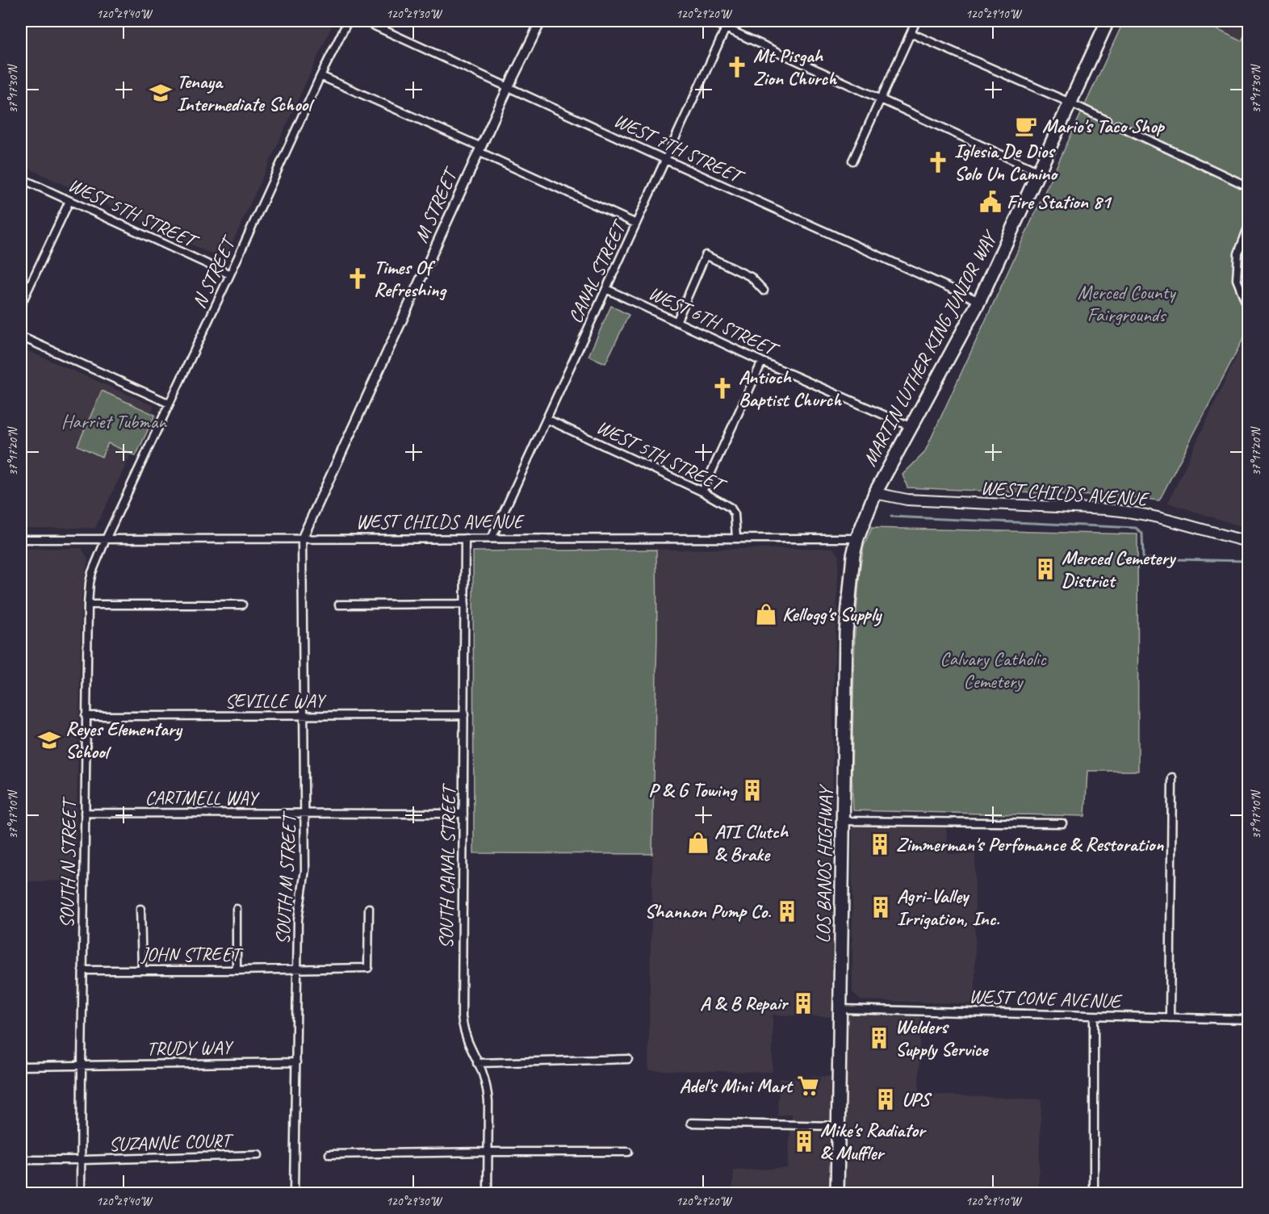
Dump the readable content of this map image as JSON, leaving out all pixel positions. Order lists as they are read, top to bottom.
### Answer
{
  "streets": {
    "highway": ["MARTIN LUTHER KING JUNIOR WAY", "LOS BANOS HIGHWAY"],
    "main road": ["WEST CHILDS AVENUE"],
    "street": [
      "WEST 7TH STREET",
      "M STREET",
      "WEST 5TH STREET",
      "CANAL STREET",
      "N STREET",
      "WEST 6TH STREET",
      "SEVILLE WAY",
      "CARTMELL WAY",
      "SOUTH N STREET",
      "SOUTH CANAL STREET",
      "SOUTH M STREET",
      "JOHN STREET",
      "WEST CONE AVENUE",
      "TRUDY WAY",
      "SUZANNE COURT"
    ]
  },
  "crossings": [
    ["WEST 7TH STREET", "M STREET"],
    ["WEST 7TH STREET", "CANAL STREET"],
    ["WEST 7TH STREET", "MARTIN LUTHER KING JUNIOR WAY"],
    ["M STREET", "WEST CHILDS AVENUE"],
    ["M STREET", "SOUTH M STREET"],
    ["WEST 5TH STREET", "CANAL STREET"],
    ["WEST 5TH STREET", "N STREET"],
    ["WEST 5TH STREET", "WEST CHILDS AVENUE"],
    ["CANAL STREET", "WEST 6TH STREET"],
    ["CANAL STREET", "WEST CHILDS AVENUE"],
    ["N STREET", "WEST CHILDS AVENUE"],
    ["N STREET", "SOUTH N STREET"],
    ["WEST 6TH STREET", "MARTIN LUTHER KING JUNIOR WAY"],
    ["MARTIN LUTHER KING JUNIOR WAY", "WEST CHILDS AVENUE"],
    ["MARTIN LUTHER KING JUNIOR WAY", "LOS BANOS HIGHWAY"],
    ["WEST CHILDS AVENUE", "SOUTH N STREET"],
    ["WEST CHILDS AVENUE", "LOS BANOS HIGHWAY"],
    ["WEST CHILDS AVENUE", "SOUTH CANAL STREET"],
    ["WEST CHILDS AVENUE", "SOUTH M STREET"],
    ["SEVILLE WAY", "SOUTH N STREET"],
    ["SEVILLE WAY", "SOUTH CANAL STREET"],
    ["SEVILLE WAY", "SOUTH M STREET"],
    ["CARTMELL WAY", "SOUTH N STREET"],
    ["CARTMELL WAY", "SOUTH CANAL STREET"],
    ["CARTMELL WAY", "SOUTH M STREET"],
    ["SOUTH N STREET", "JOHN STREET"],
    ["SOUTH N STREET", "TRUDY WAY"],
    ["SOUTH N STREET", "SUZANNE COURT"],
    ["LOS BANOS HIGHWAY", "WEST CONE AVENUE"],
    ["SOUTH M STREET", "JOHN STREET"],
    ["SOUTH M STREET", "TRUDY WAY"]
  ],
  "parks": ["Merced County Fairgrounds", "Harriet Tubman", "Calvary Catholic Cemetery"],
  "places": {
    "church": [
      "Mt Pisgah Zion Church",
      "Iglesia De Dios Solo Un Camino",
      "Times Of Refreshing",
      "Antioch Baptist Church"
    ],
    "school or university": ["Tenaya Intermediate School", "Reyes Elementary School"],
    "cafe": ["Mario's Taco Shop"],
    "public building": ["Fire Station 81"],
    "building": [
      "Merced Cemetery District",
      "P & G Towing",
      "Zimmerman's Perfomance & Restoration",
      "Agri-Valley Irrigation, Inc.",
      "Shannon Pump Co.",
      "A & B Repair",
      "Welders Supply Service",
      "UPS",
      "Mike's Radiator & Muffler"
    ],
    "shop": ["Kellogg's Supply", "ATI Clutch & Brake"],
    "supermarket": ["Adel's Mini Mart"]
  },
  "coordinates": [
    "120°29'40\"W",
    "120°29'30\"W",
    "120°29'20\"W",
    "120°29'10\"W",
    "37°17'30\"N",
    "37°17'20\"N",
    "37°17'10\"N"
  ]
}
